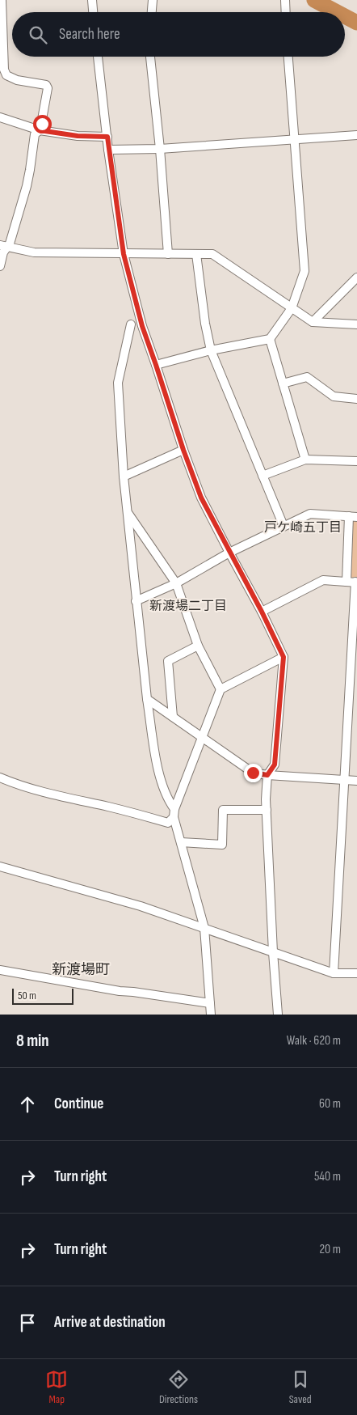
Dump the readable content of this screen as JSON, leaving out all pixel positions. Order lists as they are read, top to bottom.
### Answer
{
  "districts": ["戸ケ崎五丁目", "新渡場二丁目", "新渡場町"],
  "scale_bar": "50 m",
  "page": {
    "search": "Search here",
    "scale": "50 m",
    "heading": ["8 min", "Walk · 620 m"],
    "list": [
      ["Continue", "60 m"],
      ["Turn right", "540 m"],
      ["Turn right", "20 m"],
      "Arrive at destination"
    ],
    "nav": ["Map", "Directions", "Saved"]
  }
}
